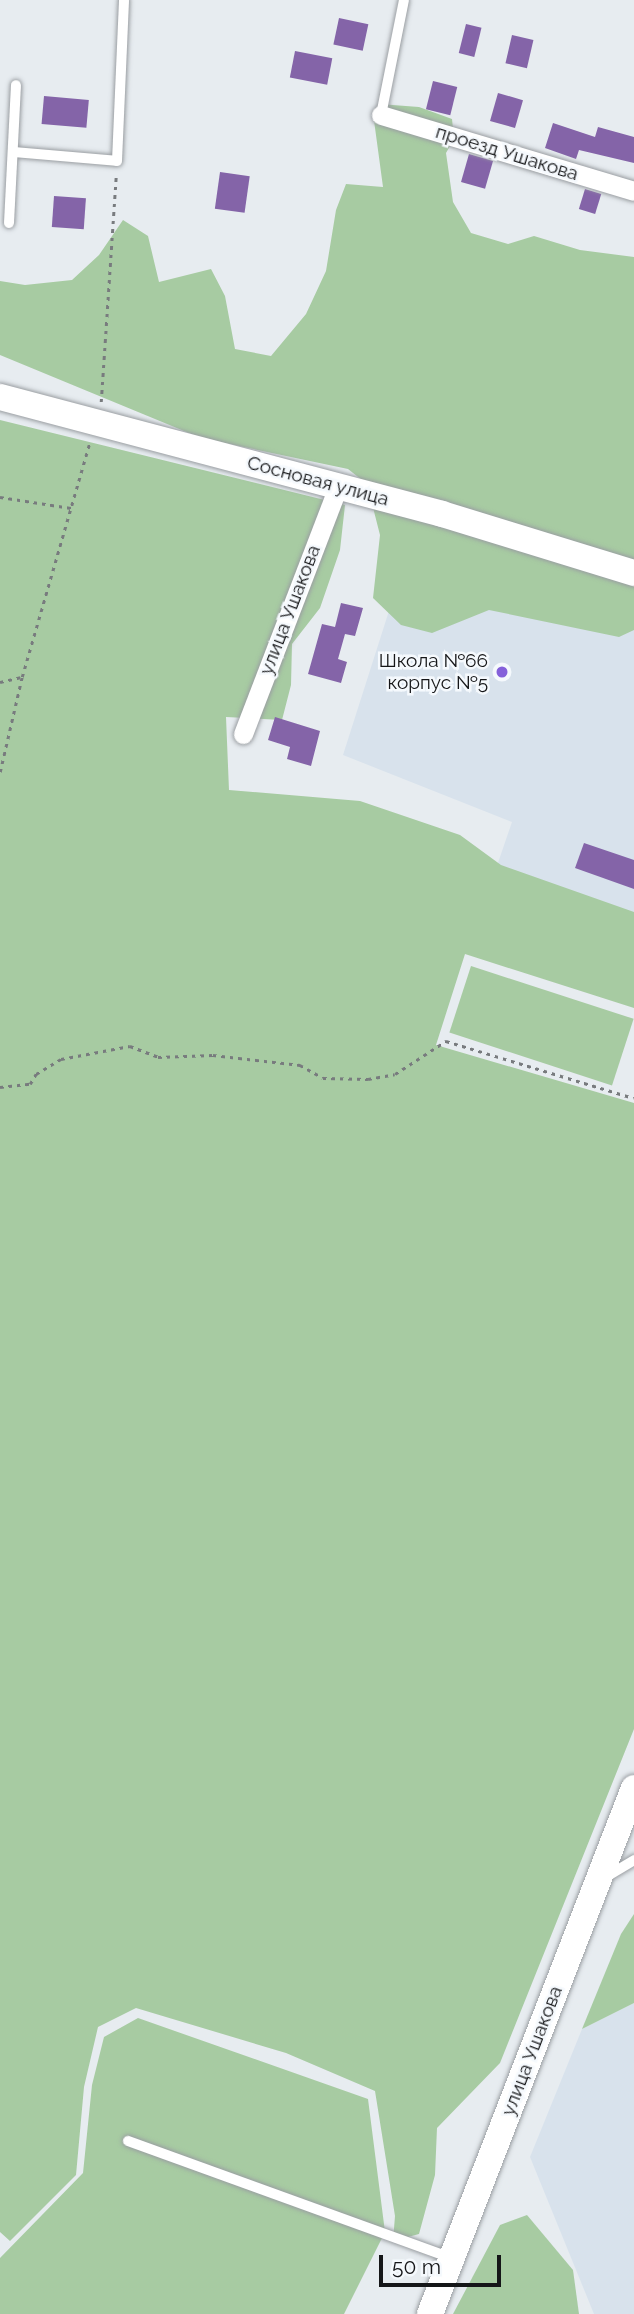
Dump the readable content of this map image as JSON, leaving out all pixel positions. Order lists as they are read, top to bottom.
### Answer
{
  "streets": {
    "street": ["проезд Ушакова", "Сосновая улица", "улица Ушакова"]
  },
  "crossings": [
    ["Сосновая улица", "улица Ушакова"]
  ],
  "places": ["Школа №66 корпус №5"],
  "scale_bar": "50 m"
}
